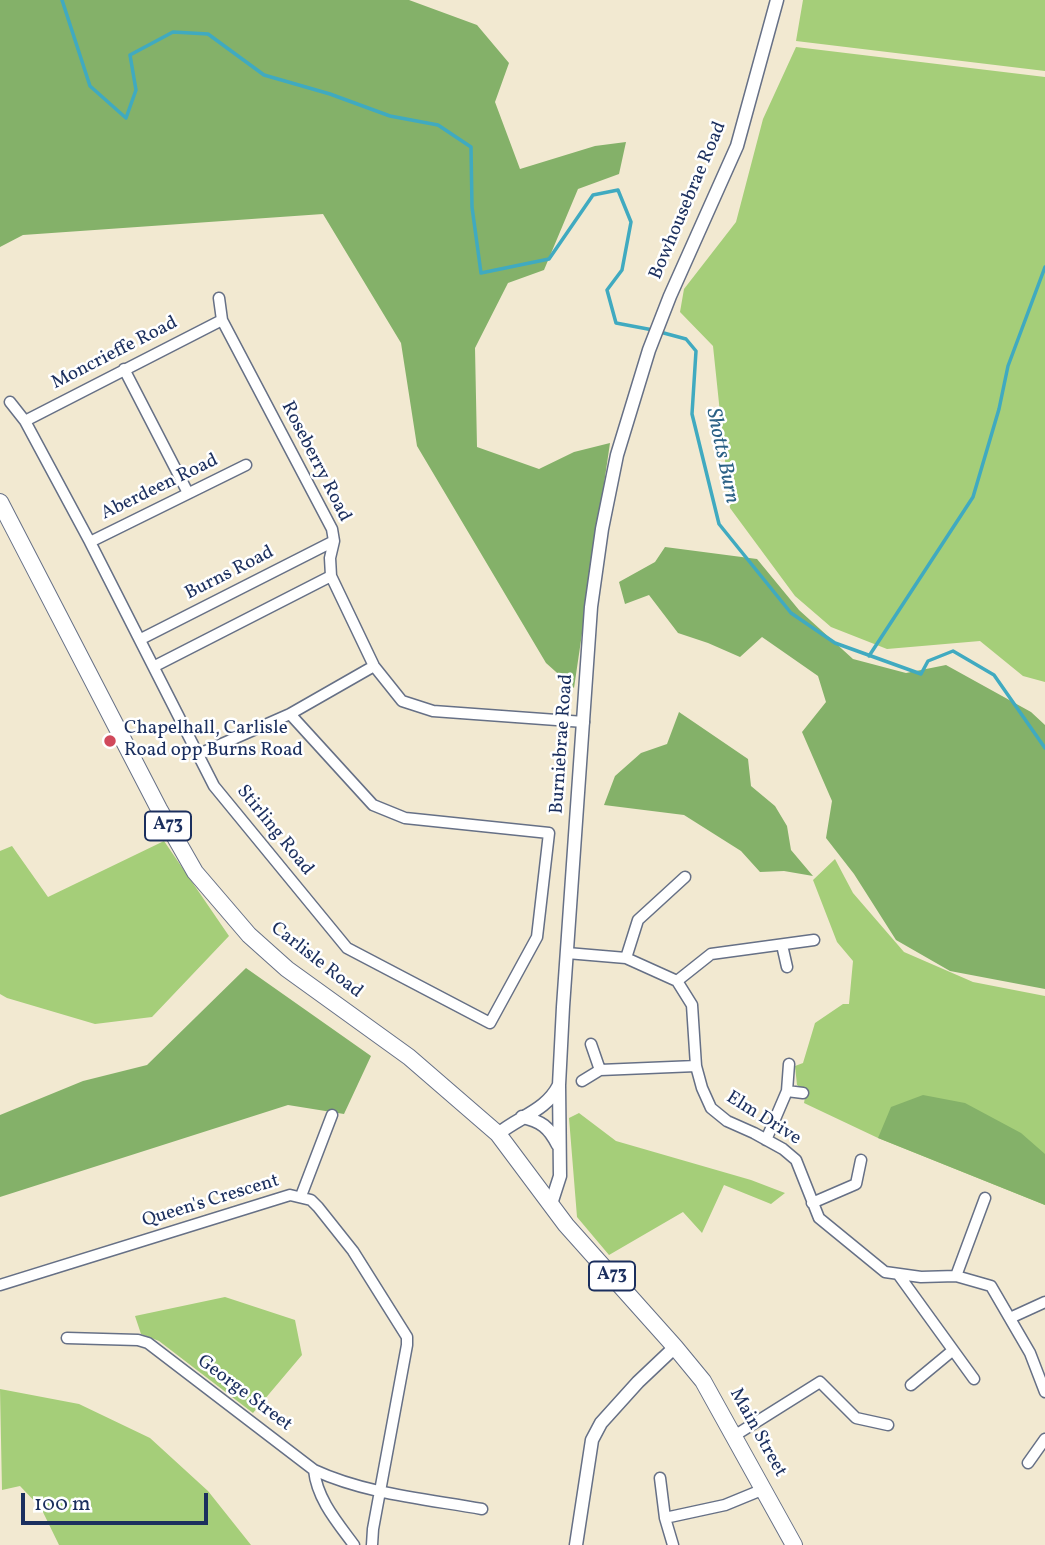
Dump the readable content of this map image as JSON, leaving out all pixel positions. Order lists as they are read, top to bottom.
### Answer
{
  "streets": {
    "main road": ["A73", "Carlisle Road", "Main Street"],
    "street": [
      "Bowhousebrae Road",
      "Moncrieffe Road",
      "Roseberry Road",
      "Aberdeen Road",
      "Burns Road",
      "Burniebrae Road",
      "Stirling Road",
      "Elm Drive",
      "Queen's Crescent",
      "George Street"
    ]
  },
  "crossings": [
    ["Bowhousebrae Road", "Burniebrae Road"],
    ["Moncrieffe Road", "Roseberry Road"],
    ["Moncrieffe Road", "Stirling Road"],
    ["Roseberry Road", "Burns Road"],
    ["Aberdeen Road", "Stirling Road"],
    ["Burns Road", "Stirling Road"],
    ["Burniebrae Road", "Carlisle Road"],
    ["Carlisle Road", "Main Street"],
    ["Queen's Crescent", "George Street"]
  ],
  "water": ["Shotts Burn"],
  "places": ["Chapelhall, Carlisle Road opp Burns Road"],
  "scale_bar": "100 m"
}
